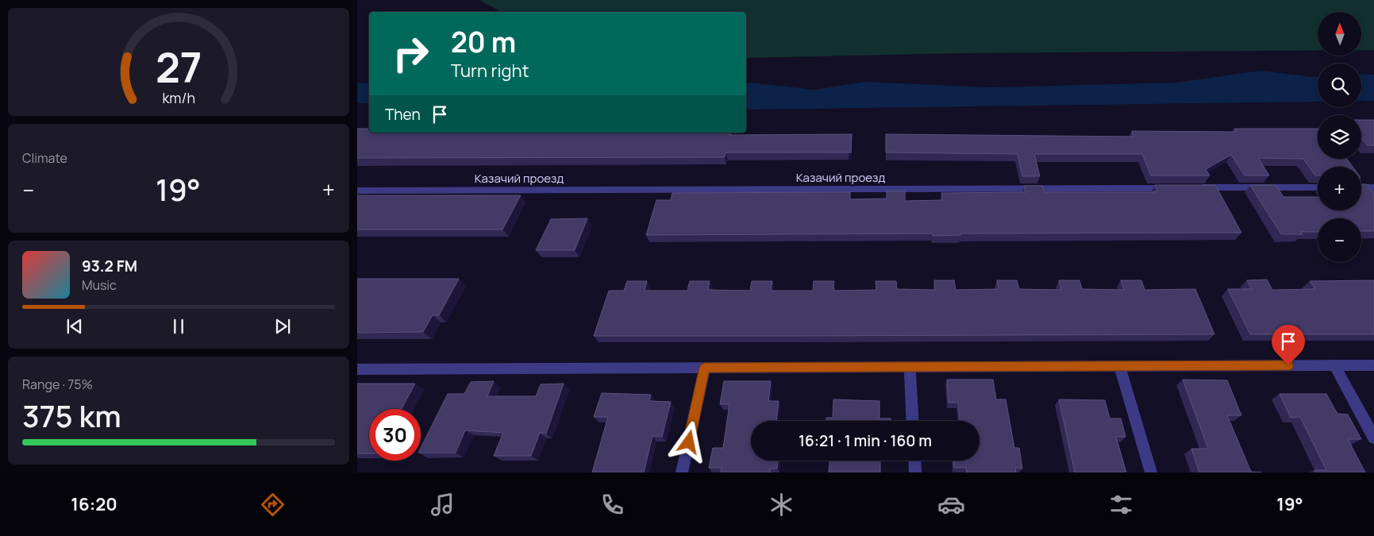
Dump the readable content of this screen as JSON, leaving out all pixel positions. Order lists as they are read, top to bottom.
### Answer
{
  "streets": {
    "street": ["Казачий проезд"]
  },
  "north": "top",
  "page": {
    "map_buttons": ["+", "−"],
    "turn": ["20 m", "Turn right"],
    "then": "Then",
    "tile": [
      "Climate",
      ["Range · 75%", "375 km"]
    ],
    "heat": ["−", "19°", "+"],
    "song": ["93.2 FM", "Music"],
    "limit": "30",
    "trip": "16:21 · 1 min · 160 m",
    "tabs": ["16:20", "19°"],
    "gauge": ["27", "km/h"]
  }
}
